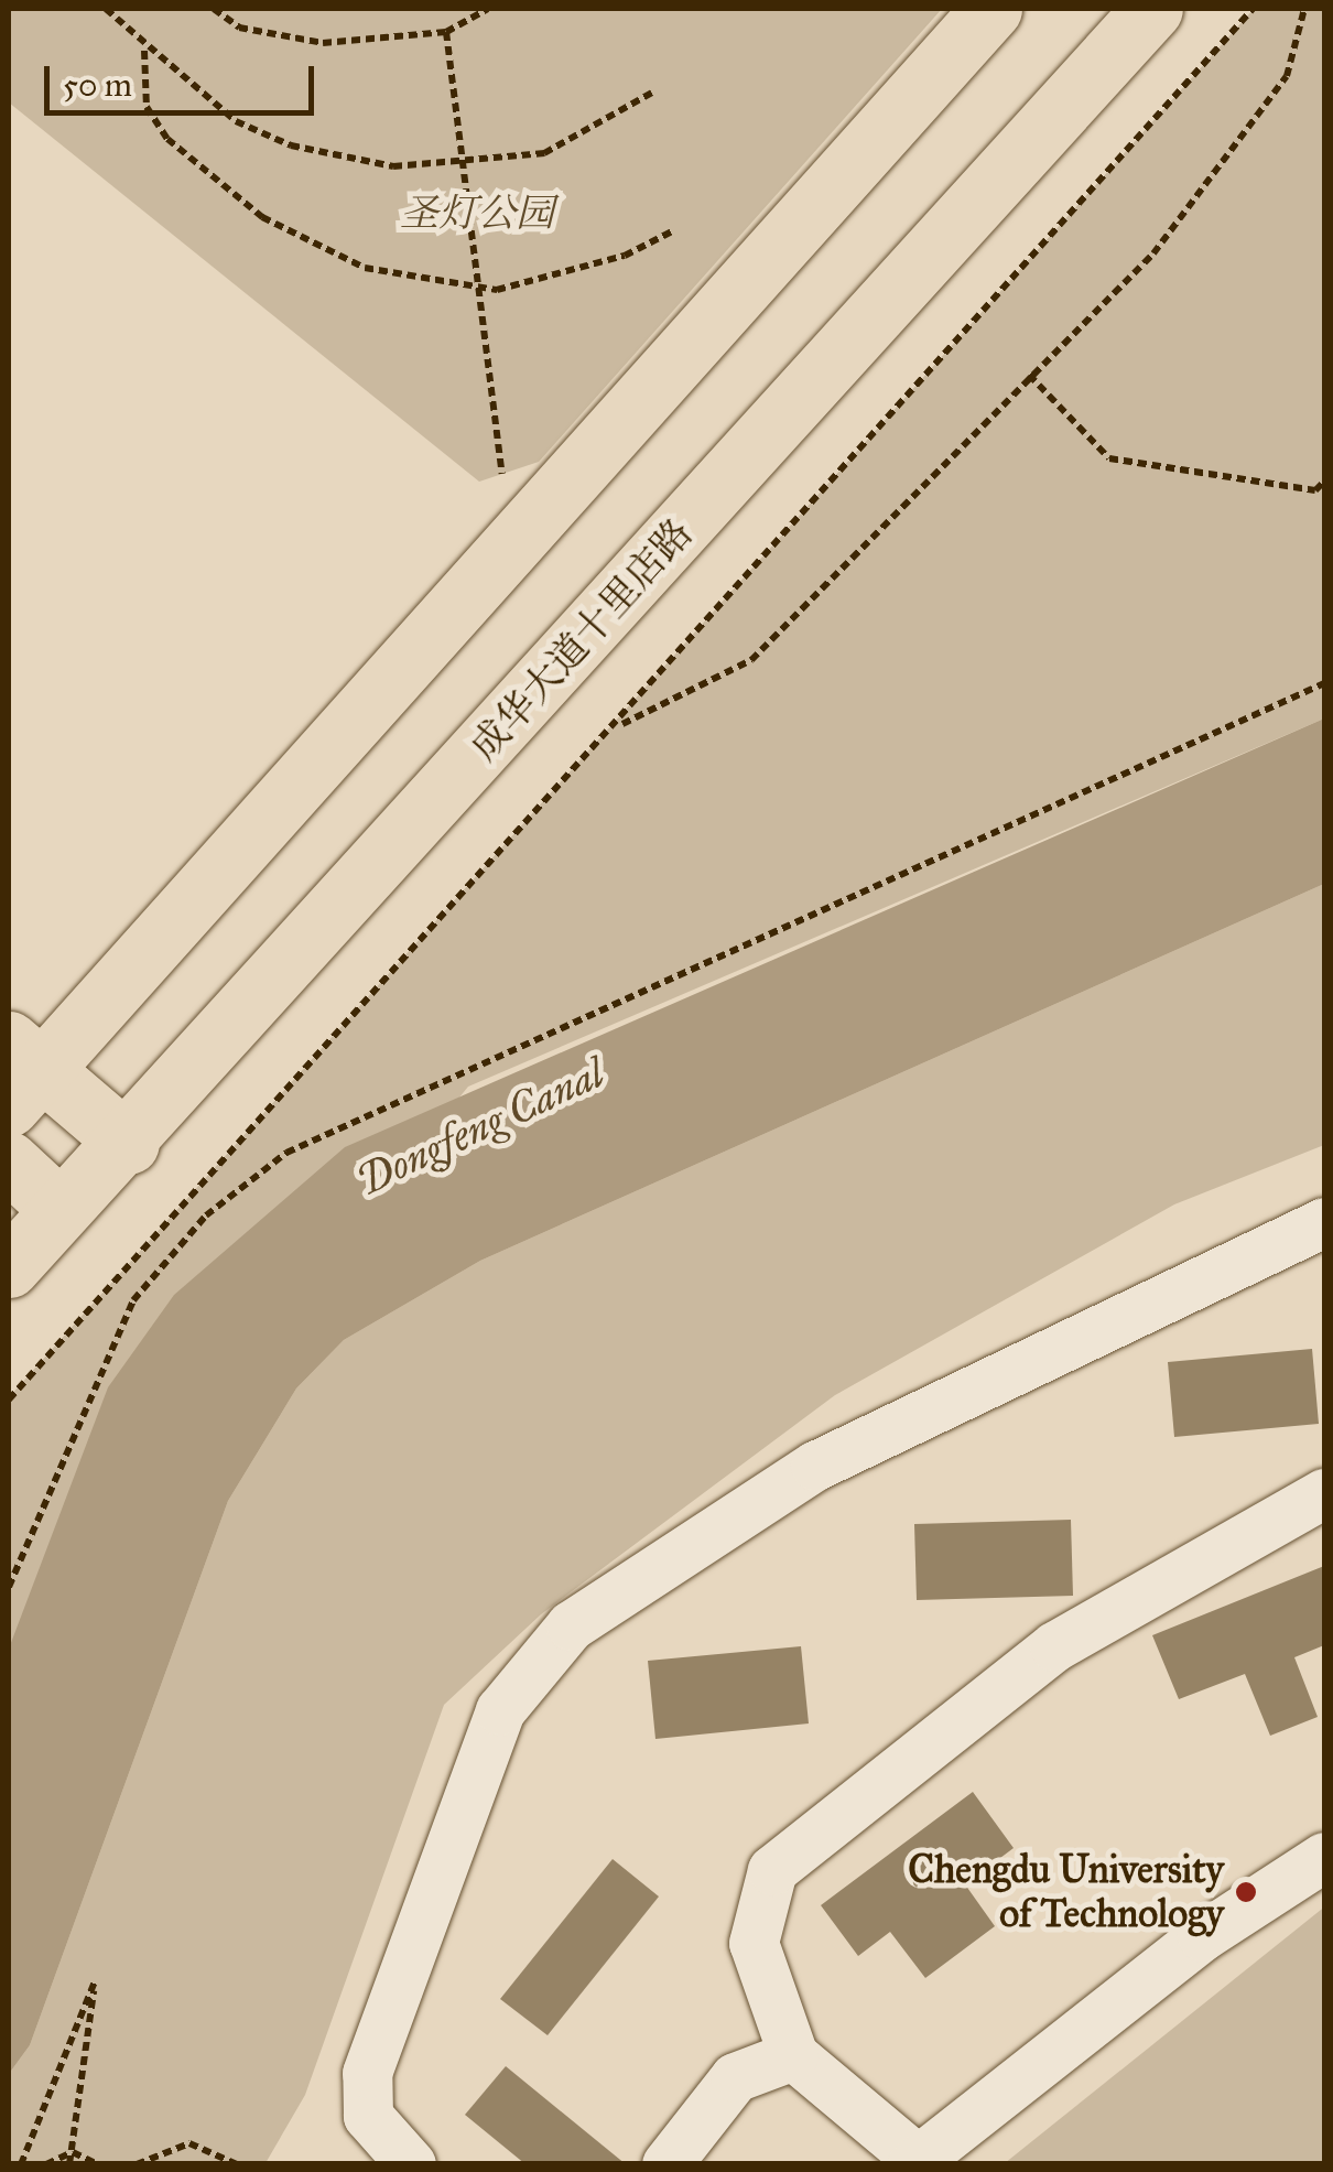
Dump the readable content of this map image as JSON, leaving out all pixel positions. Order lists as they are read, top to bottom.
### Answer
{
  "streets": {
    "main road": ["成华大道十里店路"]
  },
  "water": ["Dongfeng Canal"],
  "parks": ["圣灯公园"],
  "places": ["Chengdu University of Technology"],
  "scale_bar": "50 m"
}
